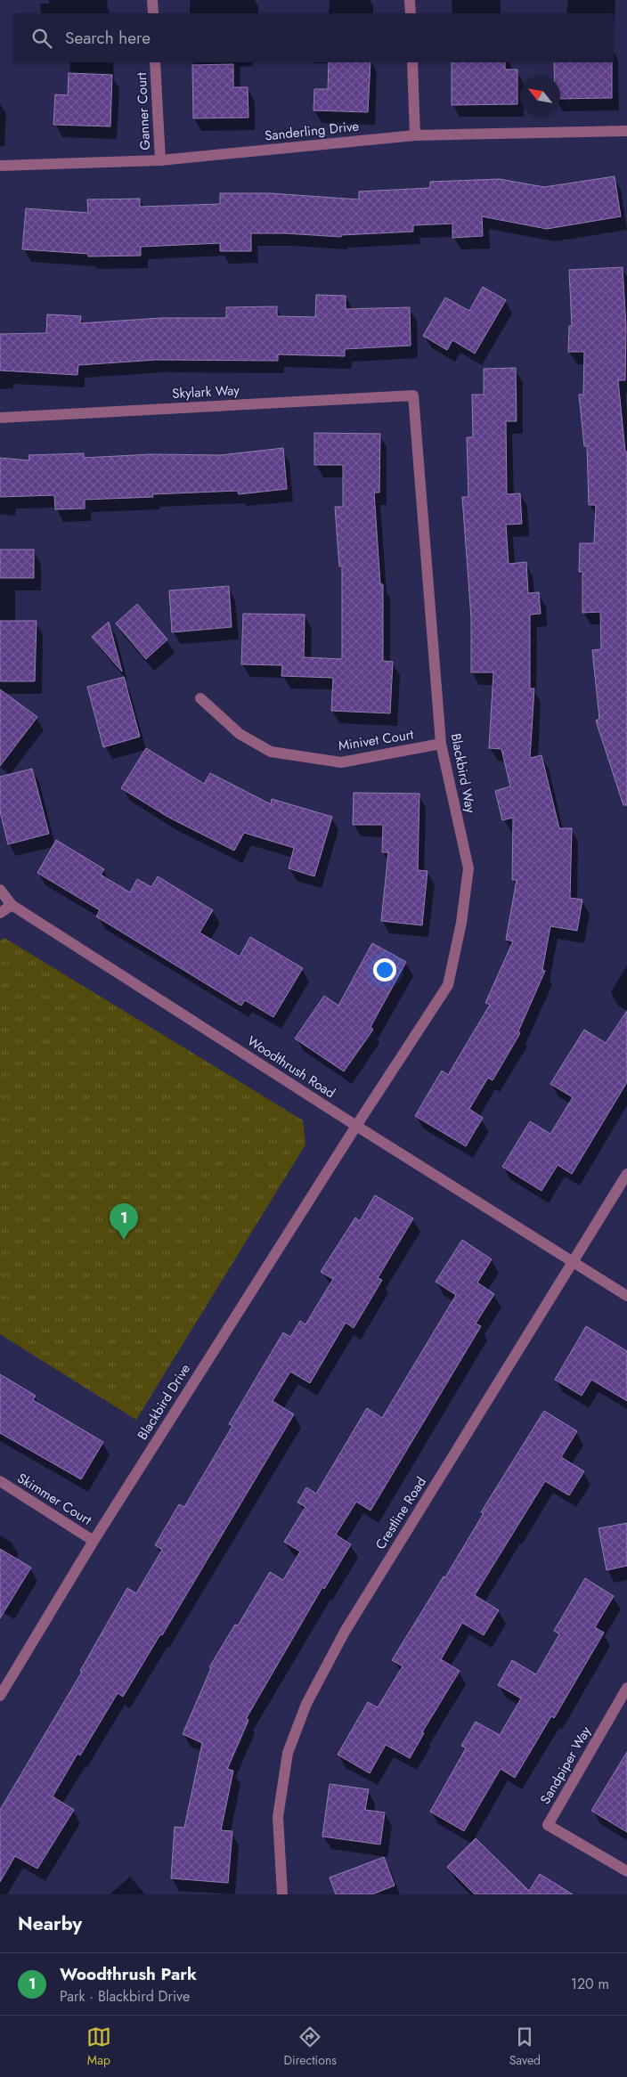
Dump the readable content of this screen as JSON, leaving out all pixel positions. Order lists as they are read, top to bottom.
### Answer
{
  "streets": {
    "street": [
      "Ganner Court",
      "Sanderling Drive",
      "Skylark Way",
      "Minivet Court",
      "Blackbird Way",
      "Woodthrush Road",
      "Blackbird Drive",
      "Skimmer Court",
      "Crestline Road",
      "Sandpiper Way"
    ]
  },
  "crossings": [
    ["Ganner Court", "Sanderling Drive"],
    ["Skylark Way", "Blackbird Way"],
    ["Minivet Court", "Blackbird Way"],
    ["Blackbird Way", "Woodthrush Road"],
    ["Blackbird Way", "Blackbird Drive"],
    ["Woodthrush Road", "Blackbird Drive"],
    ["Woodthrush Road", "Crestline Road"],
    ["Blackbird Drive", "Skimmer Court"]
  ],
  "north": "top left",
  "page": {
    "search": "Search here",
    "pins": "1",
    "heading": "Nearby",
    "list": [
      {
        "mark": "1",
        "name": "Woodthrush Park",
        "note": "Park · Blackbird Drive",
        "value": "120 m"
      }
    ],
    "nav": ["Map", "Directions", "Saved"]
  }
}
